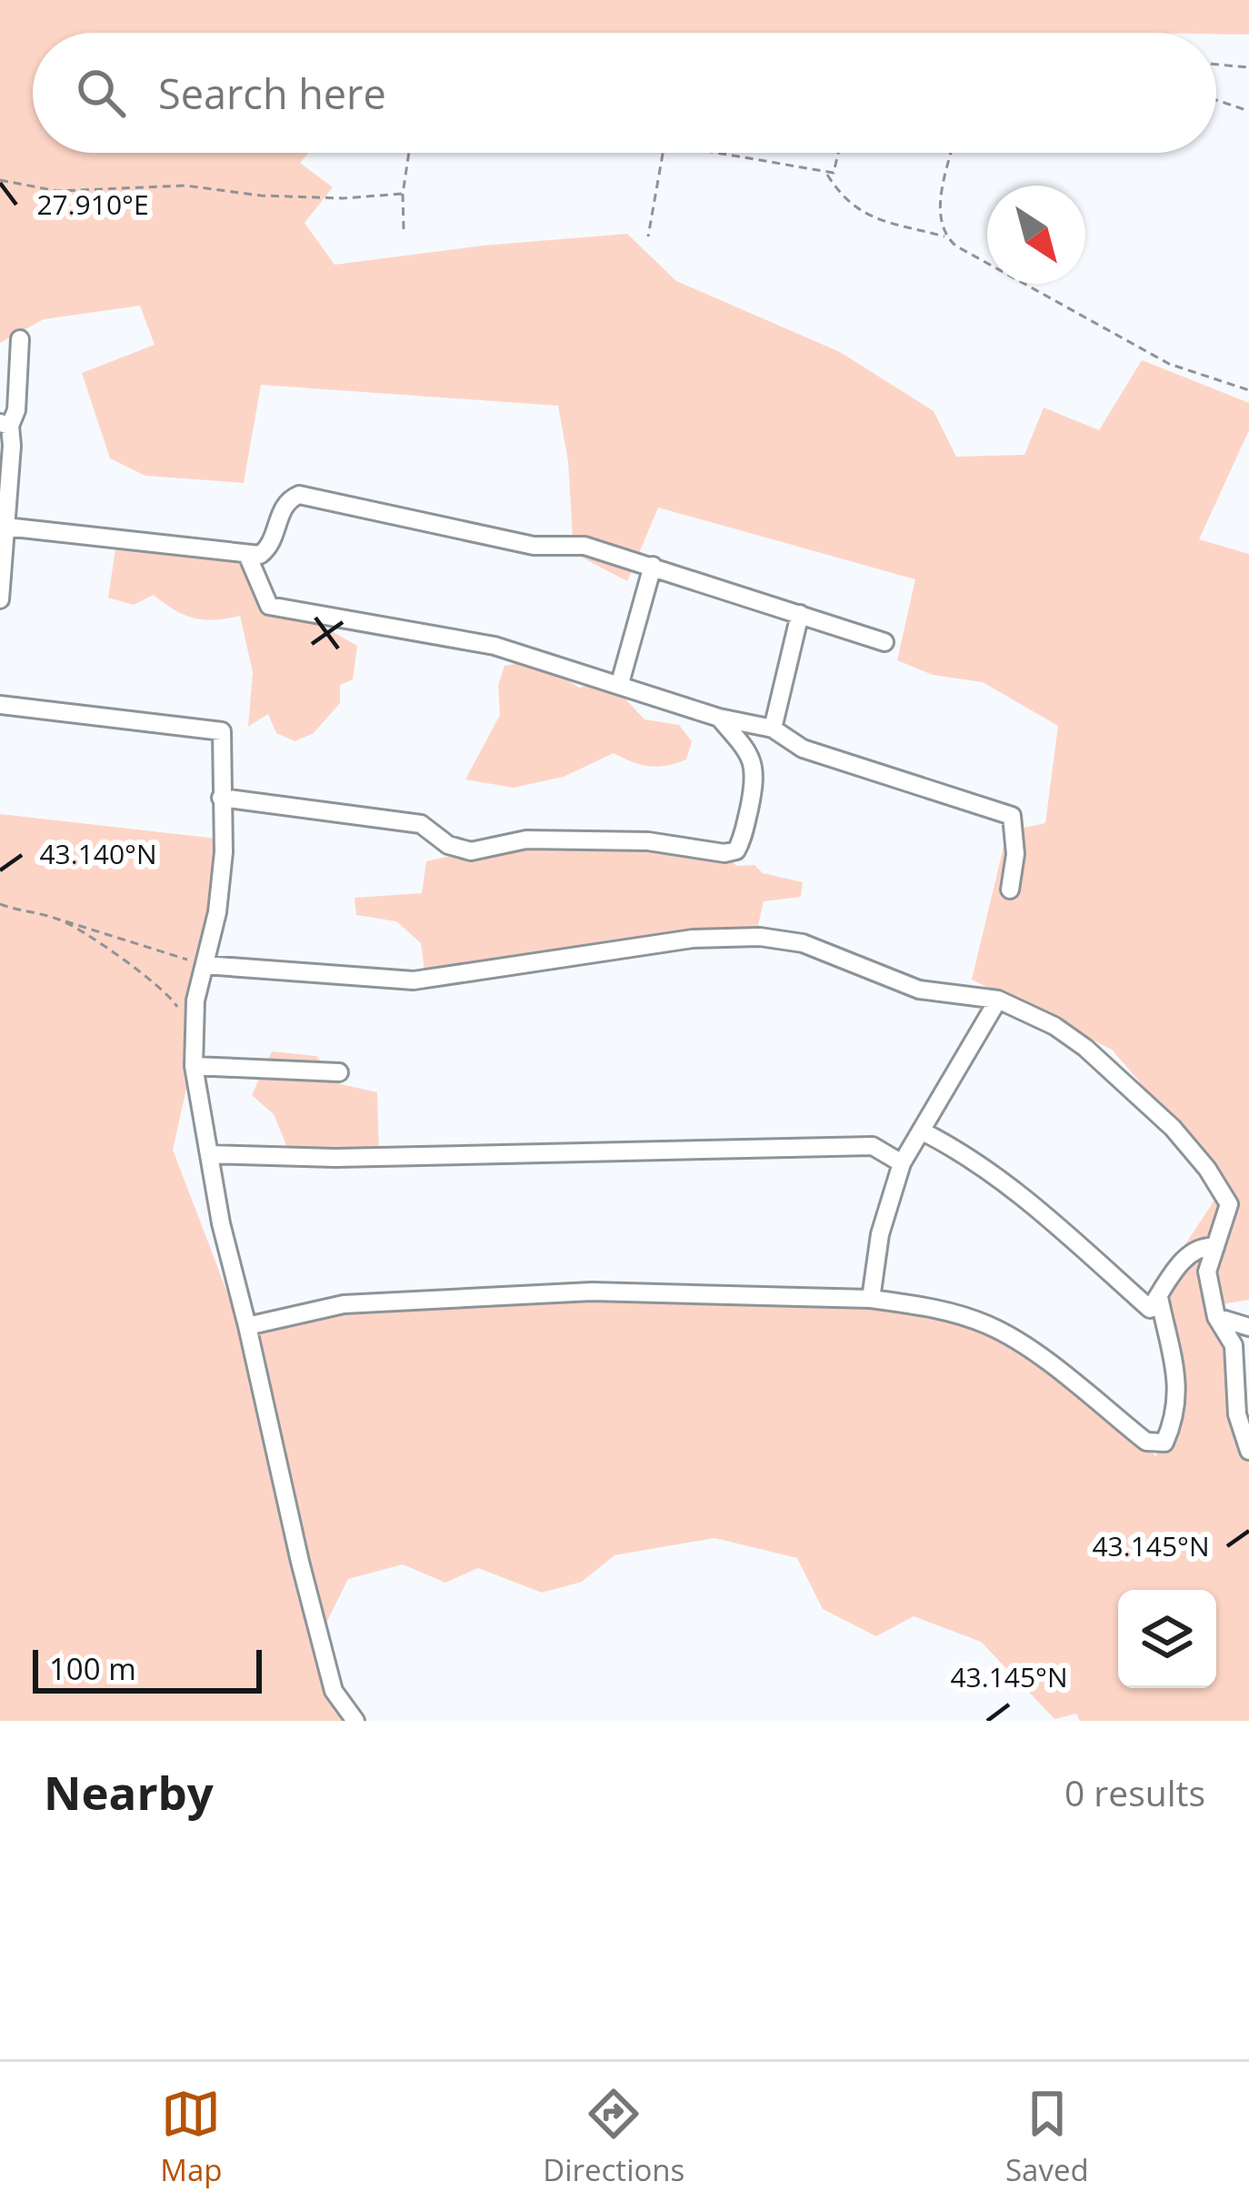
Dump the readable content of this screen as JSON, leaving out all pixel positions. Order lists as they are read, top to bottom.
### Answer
{
  "scale_bar": "100 m",
  "north": "bottom right",
  "page": {
    "search": "Search here",
    "scale": "100 m",
    "heading": ["Nearby", "0 results"],
    "nav": ["Map", "Directions", "Saved"]
  },
  "coordinates": ["27.910°E", "43.140°N", "43.145°N"]
}
